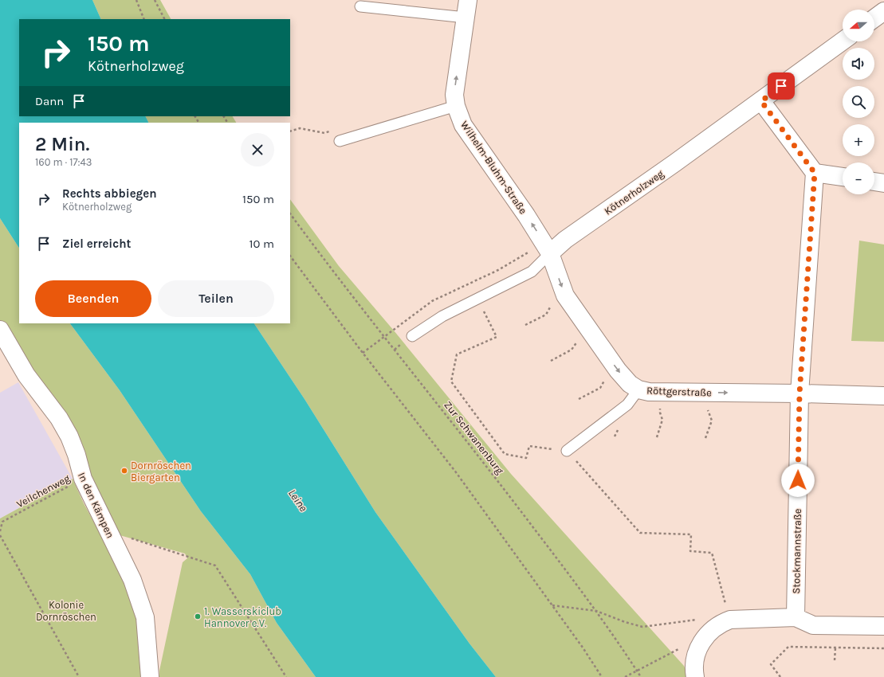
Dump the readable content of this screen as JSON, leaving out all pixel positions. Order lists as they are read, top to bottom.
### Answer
{
  "streets": {
    "street": [
      "Wilhelm-Bluhm-Straße",
      "Kötnerholzweg",
      "Röttgerstraße",
      "In den Kämpen",
      "Stockmannstraße"
    ],
    "path": ["Zur Schwanenburg", "Veilchenweg"]
  },
  "crossings": [
    ["Wilhelm-Bluhm-Straße", "Kötnerholzweg"],
    ["Wilhelm-Bluhm-Straße", "Röttgerstraße"],
    ["Kötnerholzweg", "Röttgerstraße"],
    ["Röttgerstraße", "Stockmannstraße"],
    ["Veilchenweg", "In den Kämpen"]
  ],
  "one_way": ["Wilhelm-Bluhm-Straße", "Röttgerstraße"],
  "water": ["Leine"],
  "parks": ["Kolonie Dornröschen"],
  "places": ["Dornröschen Biergarten", "1. Wasserskiclub Hannover e.V."],
  "north": "left",
  "page": {
    "map_buttons": ["+", "−"],
    "turn": ["150 m", "Kötnerholzweg"],
    "then": "Dann",
    "heading": ["2 Min.", "160 m · 17:43"],
    "list": [
      {
        "name": "Rechts abbiegen",
        "note": "Kötnerholzweg",
        "value": "150 m"
      },
      {
        "name": "Ziel erreicht",
        "value": "10 m"
      }
    ],
    "buttons": ["Beenden", "Teilen"]
  }
}
